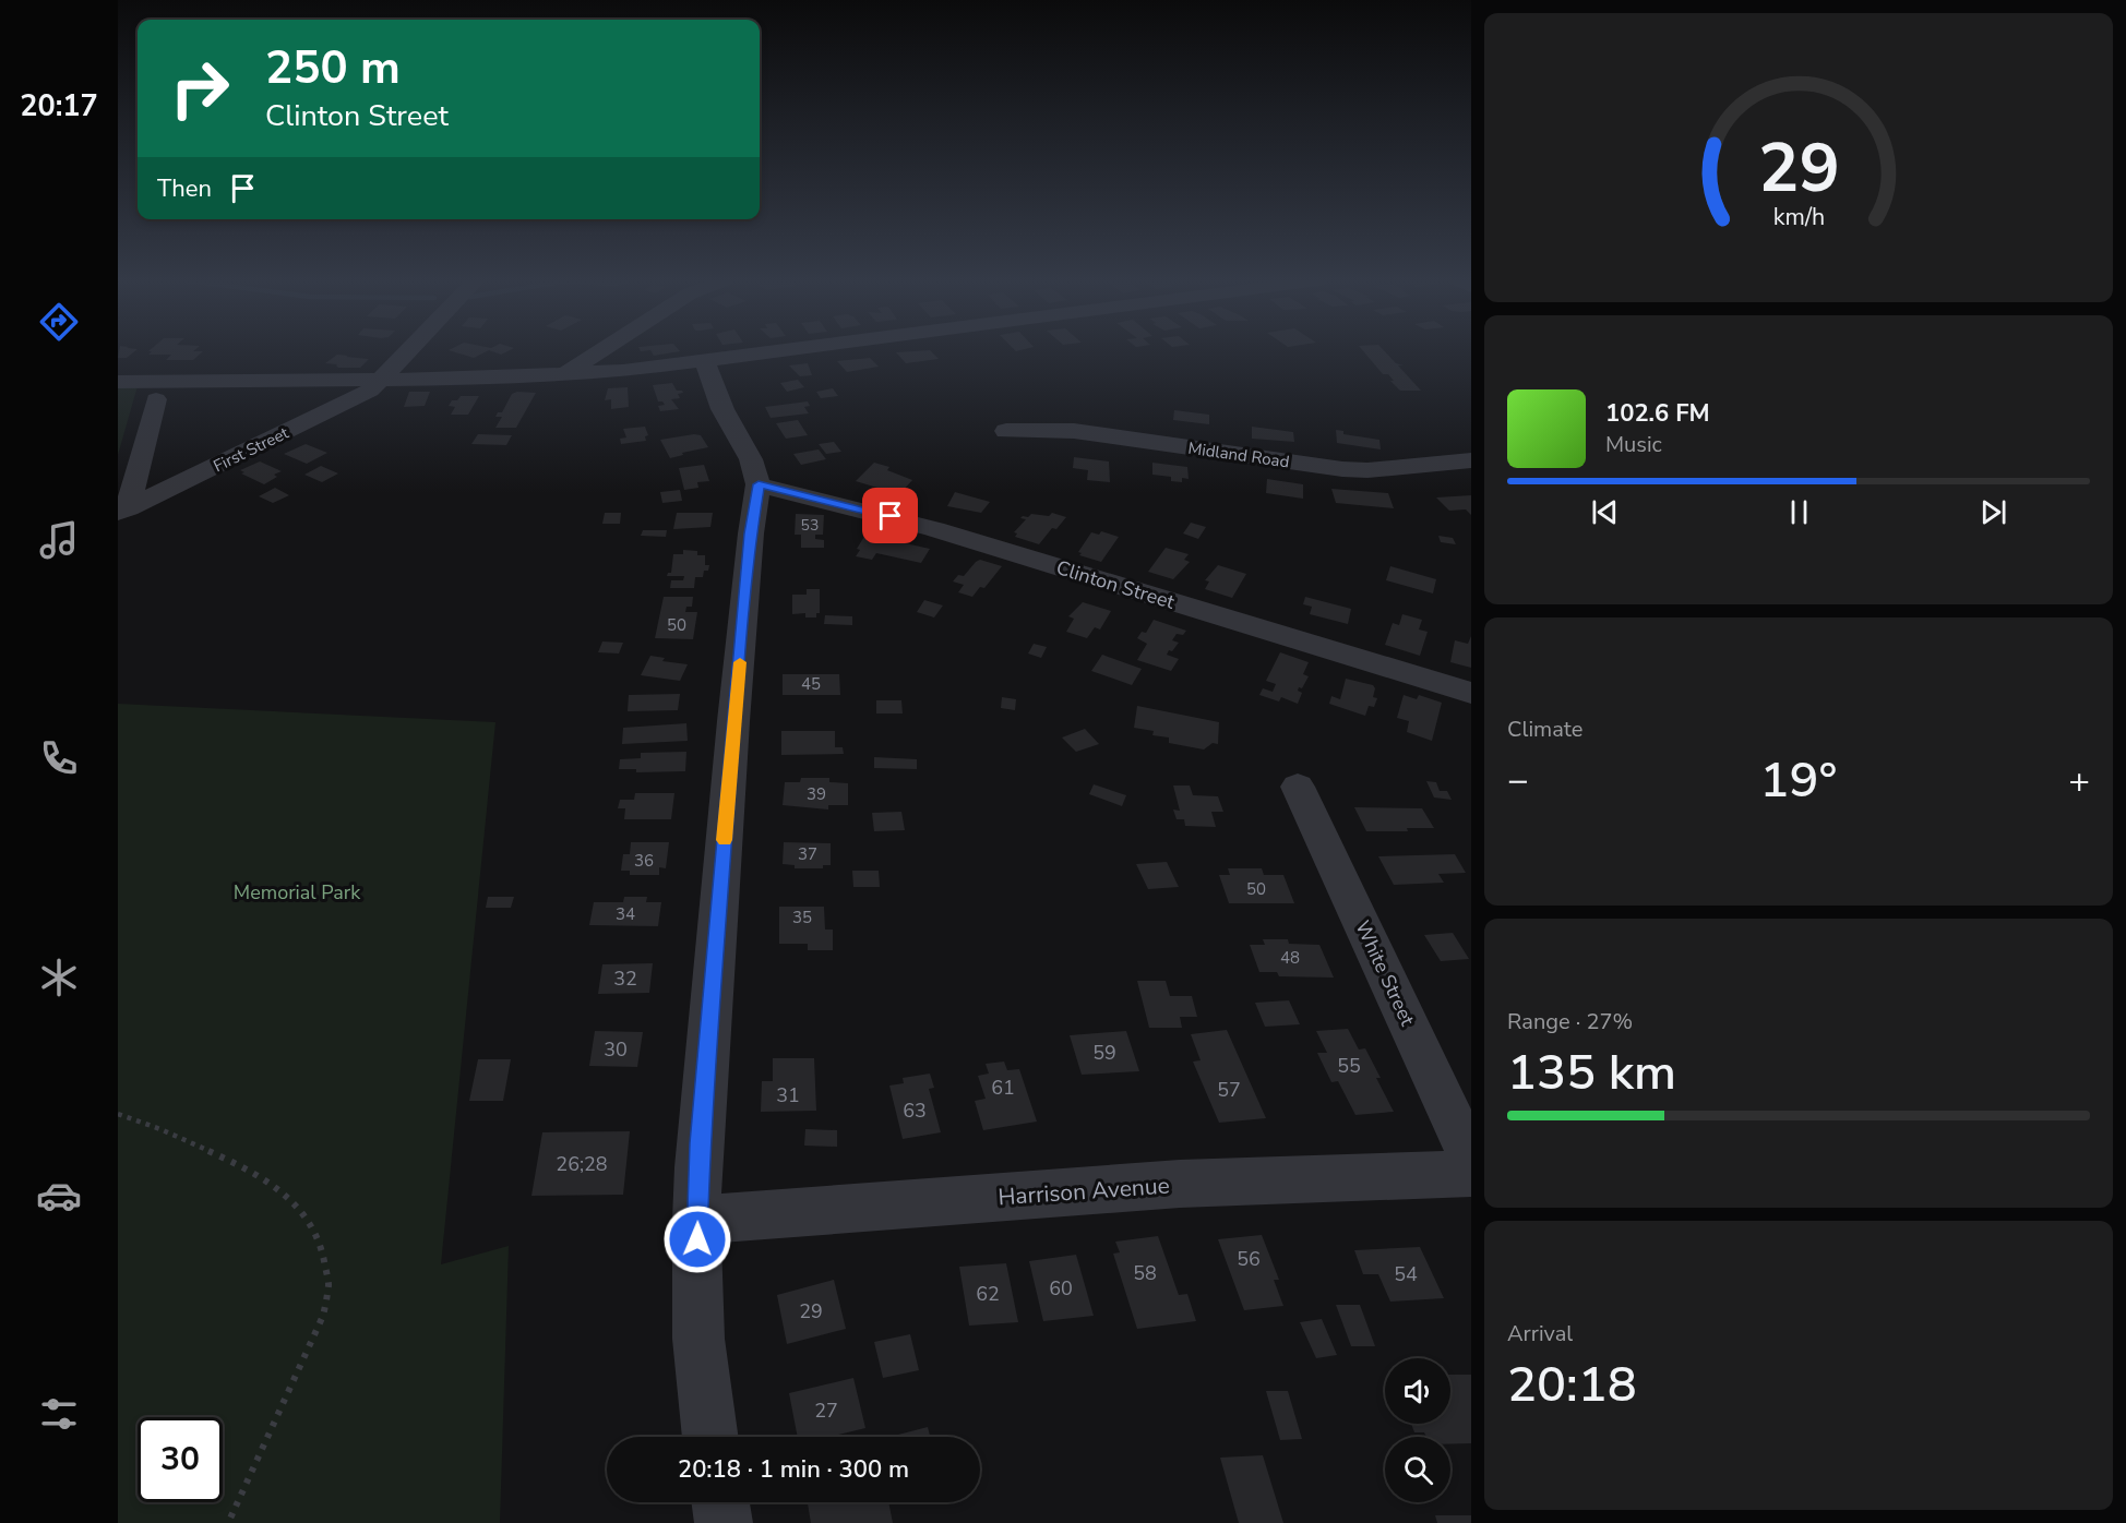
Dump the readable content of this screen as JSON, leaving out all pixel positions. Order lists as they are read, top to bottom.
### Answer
{
  "streets": {
    "street": [
      "First Street",
      "Midland Road",
      "Clinton Street",
      "White Street",
      "Harrison Avenue"
    ]
  },
  "parks": ["Memorial Park"],
  "house_numbers": [
    "53",
    "50",
    "45",
    "39",
    "37",
    "36",
    "50",
    "34",
    "35",
    "48",
    "32",
    "30",
    "59",
    "55",
    "61",
    "57",
    "31",
    "63",
    "26;28",
    "56",
    "58",
    "54",
    "60",
    "62",
    "29",
    "27"
  ],
  "page": {
    "tabs": "20:17",
    "turn": ["250 m", "Clinton Street"],
    "then": "Then",
    "song": ["102.6 FM", "Music"],
    "tile": [
      "Climate",
      ["Range · 27%", "135 km"],
      ["Arrival", "20:18"]
    ],
    "heat": ["−", "19°", "+"],
    "limit": "30",
    "trip": "20:18 · 1 min · 300 m",
    "gauge": ["29", "km/h"]
  }
}
